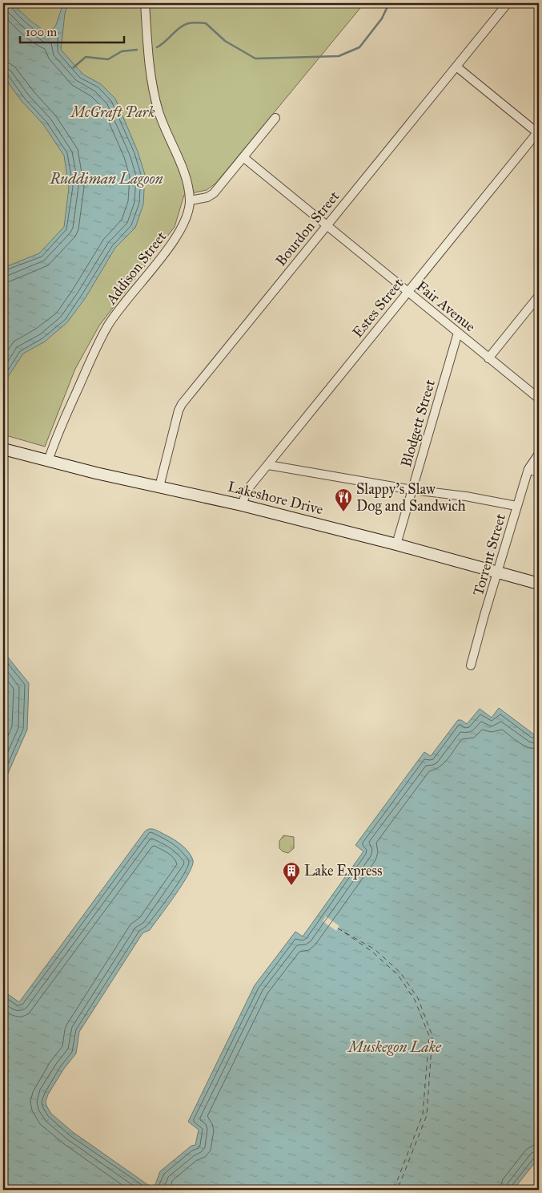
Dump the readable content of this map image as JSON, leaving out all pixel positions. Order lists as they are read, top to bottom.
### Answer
{
  "streets": {
    "main road": ["Lakeshore Drive"],
    "street": [
      "Bourdon Street",
      "Addison Street",
      "Fair Avenue",
      "Estes Street",
      "Blodgett Street",
      "Torrent Street"
    ]
  },
  "crossings": [
    ["Bourdon Street", "Fair Avenue"],
    ["Bourdon Street", "Lakeshore Drive"],
    ["Addison Street", "Lakeshore Drive"],
    ["Fair Avenue", "Estes Street"],
    ["Fair Avenue", "Blodgett Street"],
    ["Estes Street", "Lakeshore Drive"],
    ["Blodgett Street", "Lakeshore Drive"],
    ["Lakeshore Drive", "Torrent Street"]
  ],
  "water": ["Ruddiman Lagoon", "Muskegon Lake"],
  "parks": ["McGraft Park"],
  "places": {
    "restaurant": ["Slappy’s Slaw Dog and Sandwich"],
    "building": ["Lake Express"]
  },
  "scale_bar": "100 m"
}
